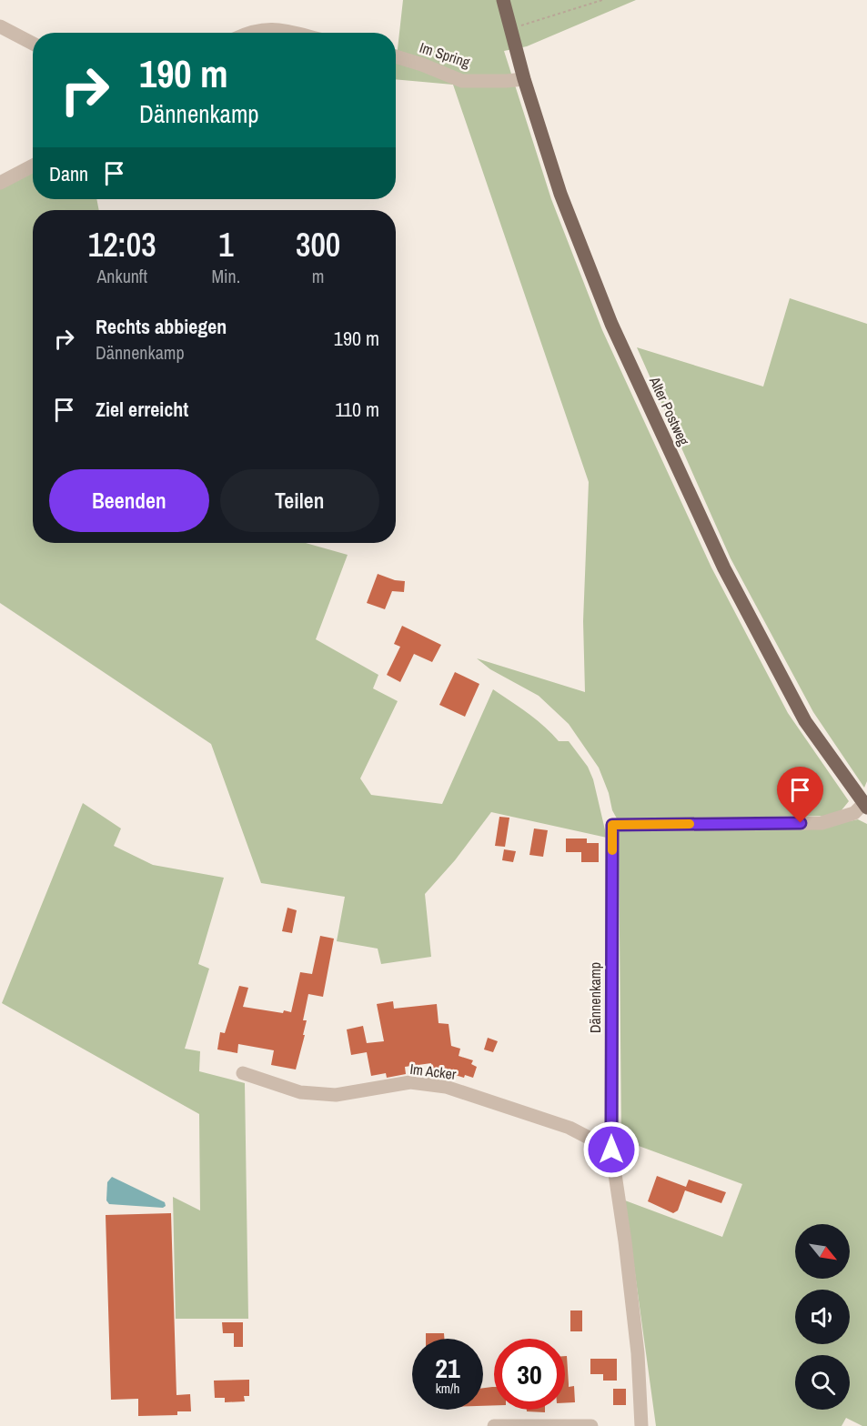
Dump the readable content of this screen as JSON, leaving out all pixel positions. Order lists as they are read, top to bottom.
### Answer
{
  "streets": {
    "main road": ["Alter Postweg"],
    "street": ["Im Spring", "Dännenkamp", "Im Acker"]
  },
  "crossings": [
    ["Im Spring", "Alter Postweg"],
    ["Alter Postweg", "Dännenkamp"],
    ["Dännenkamp", "Im Acker"]
  ],
  "north": "bottom right",
  "page": {
    "turn": ["190 m", "Dännenkamp"],
    "then": "Dann",
    "eta": [
      "12:03",
      "Ankunft",
      "1",
      "Min.",
      "300",
      "m"
    ],
    "list": [
      {
        "name": "Rechts abbiegen",
        "note": "Dännenkamp",
        "value": "190 m"
      },
      {
        "name": "Ziel erreicht",
        "value": "110 m"
      }
    ],
    "buttons": ["Beenden", "Teilen"],
    "speed": "21 km/h",
    "limit": "30"
  }
}
